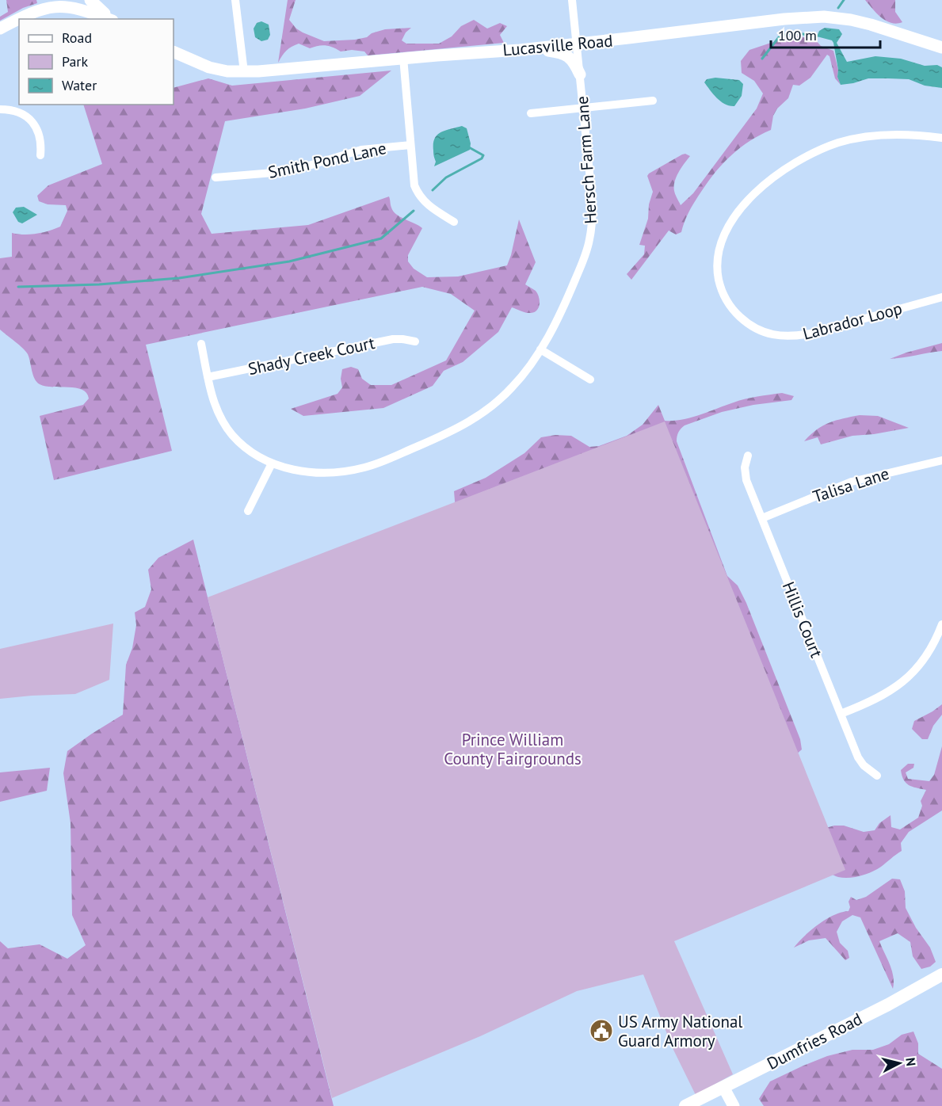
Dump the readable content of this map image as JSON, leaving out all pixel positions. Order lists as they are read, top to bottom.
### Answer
{
  "streets": {
    "main road": ["Dumfries Road"],
    "street": [
      "Lucasville Road",
      "Smith Pond Lane",
      "Hersch Farm Lane",
      "Labrador Loop",
      "Shady Creek Court",
      "Talisa Lane",
      "Hillis Court"
    ]
  },
  "crossings": [
    ["Lucasville Road", "Hersch Farm Lane"],
    ["Hersch Farm Lane", "Shady Creek Court"],
    ["Talisa Lane", "Hillis Court"]
  ],
  "parks": ["Prince William County Fairgrounds"],
  "places": {
    "public building": ["US Army National Guard Armory"]
  },
  "legend": ["Road", "Park", "Water"],
  "scale_bar": "100 m",
  "north": "right"
}
